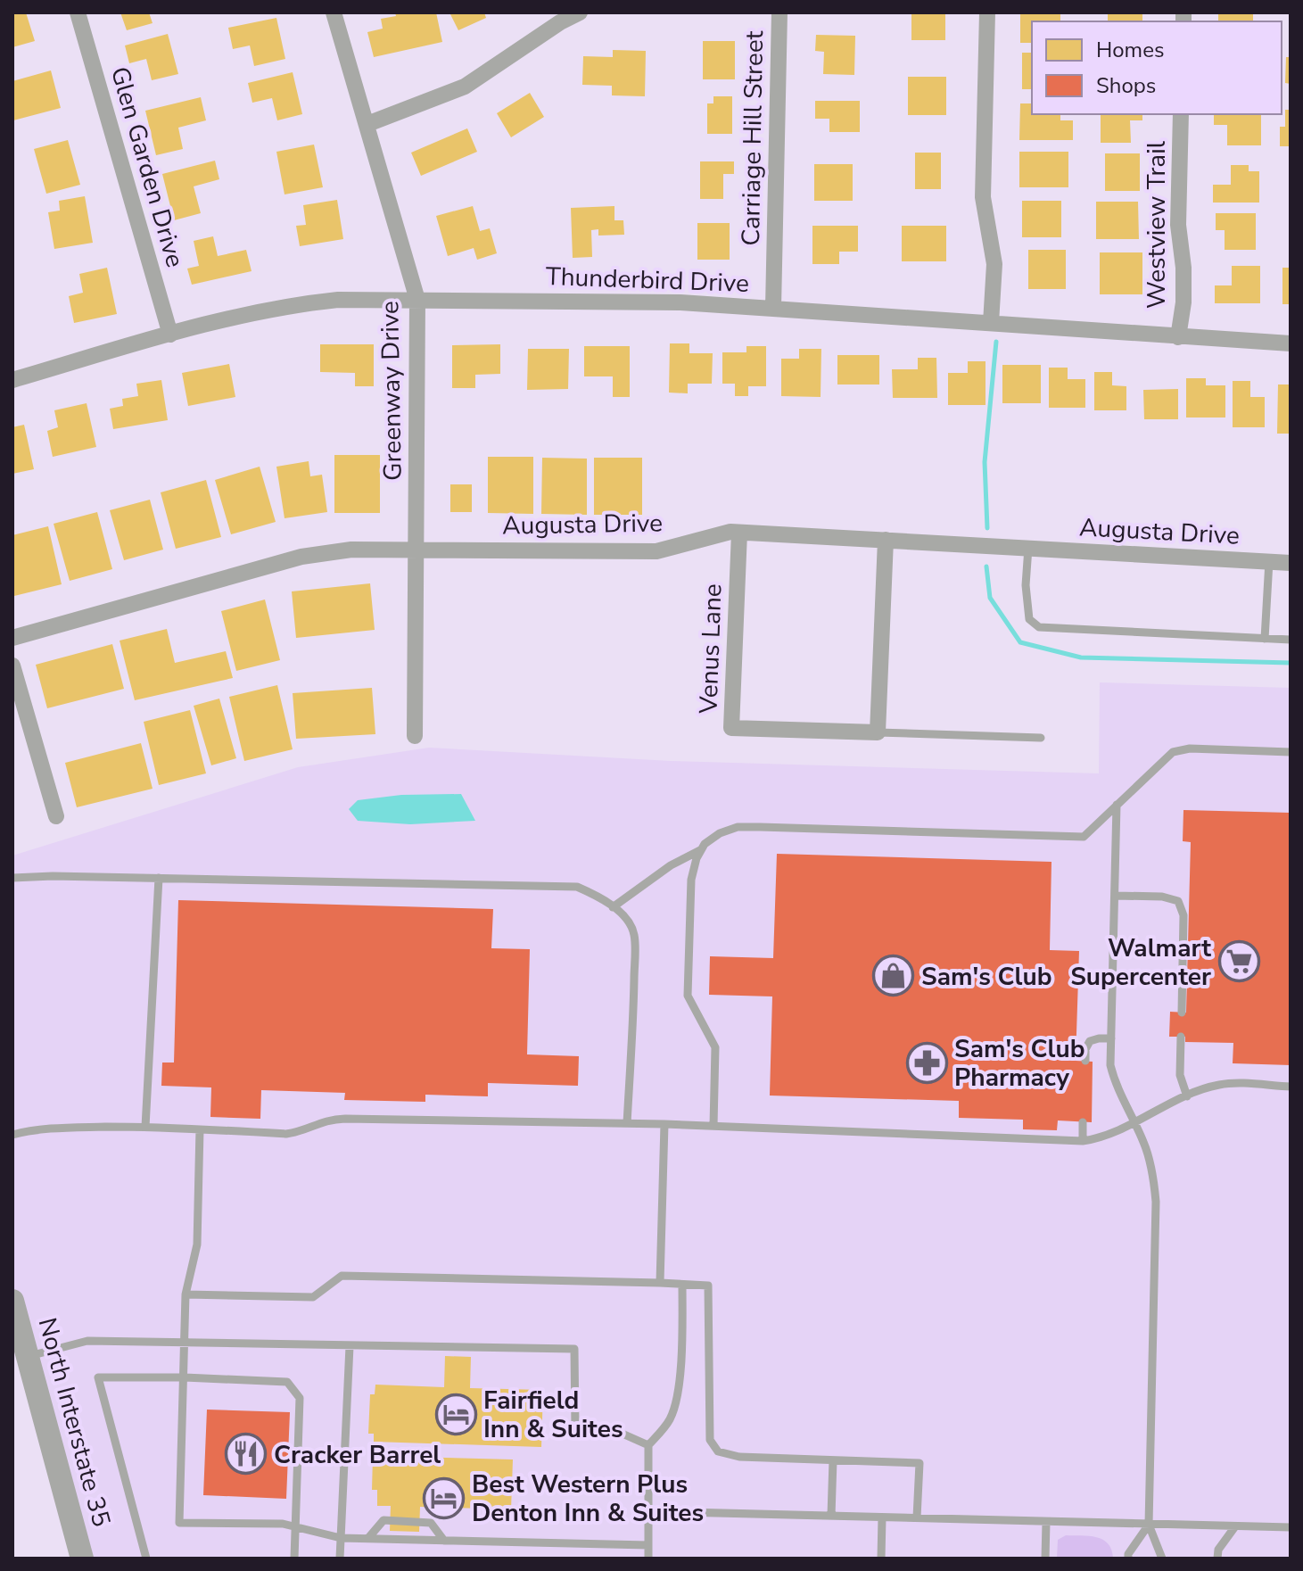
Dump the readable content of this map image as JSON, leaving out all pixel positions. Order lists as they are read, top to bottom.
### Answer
{
  "streets": {
    "main road": ["North Interstate 35"],
    "street": [
      "Carriage Hill Street",
      "Glen Garden Drive",
      "Westview Trail",
      "Thunderbird Drive",
      "Greenway Drive",
      "Augusta Drive",
      "Venus Lane"
    ]
  },
  "crossings": [
    ["Carriage Hill Street", "Thunderbird Drive"],
    ["Glen Garden Drive", "Thunderbird Drive"],
    ["Westview Trail", "Thunderbird Drive"],
    ["Thunderbird Drive", "Greenway Drive"],
    ["Greenway Drive", "Augusta Drive"],
    ["Augusta Drive", "Venus Lane"]
  ],
  "places": {
    "supermarket": ["Walmart Supercenter"],
    "shop": ["Sam's Club"],
    "pharmacy": ["Sam's Club Pharmacy"],
    "hotel": ["Fairfield Inn & Suites", "Best Western Plus Denton Inn & Suites"],
    "restaurant": ["Cracker Barrel"]
  },
  "legend": ["Homes", "Shops"]
}
